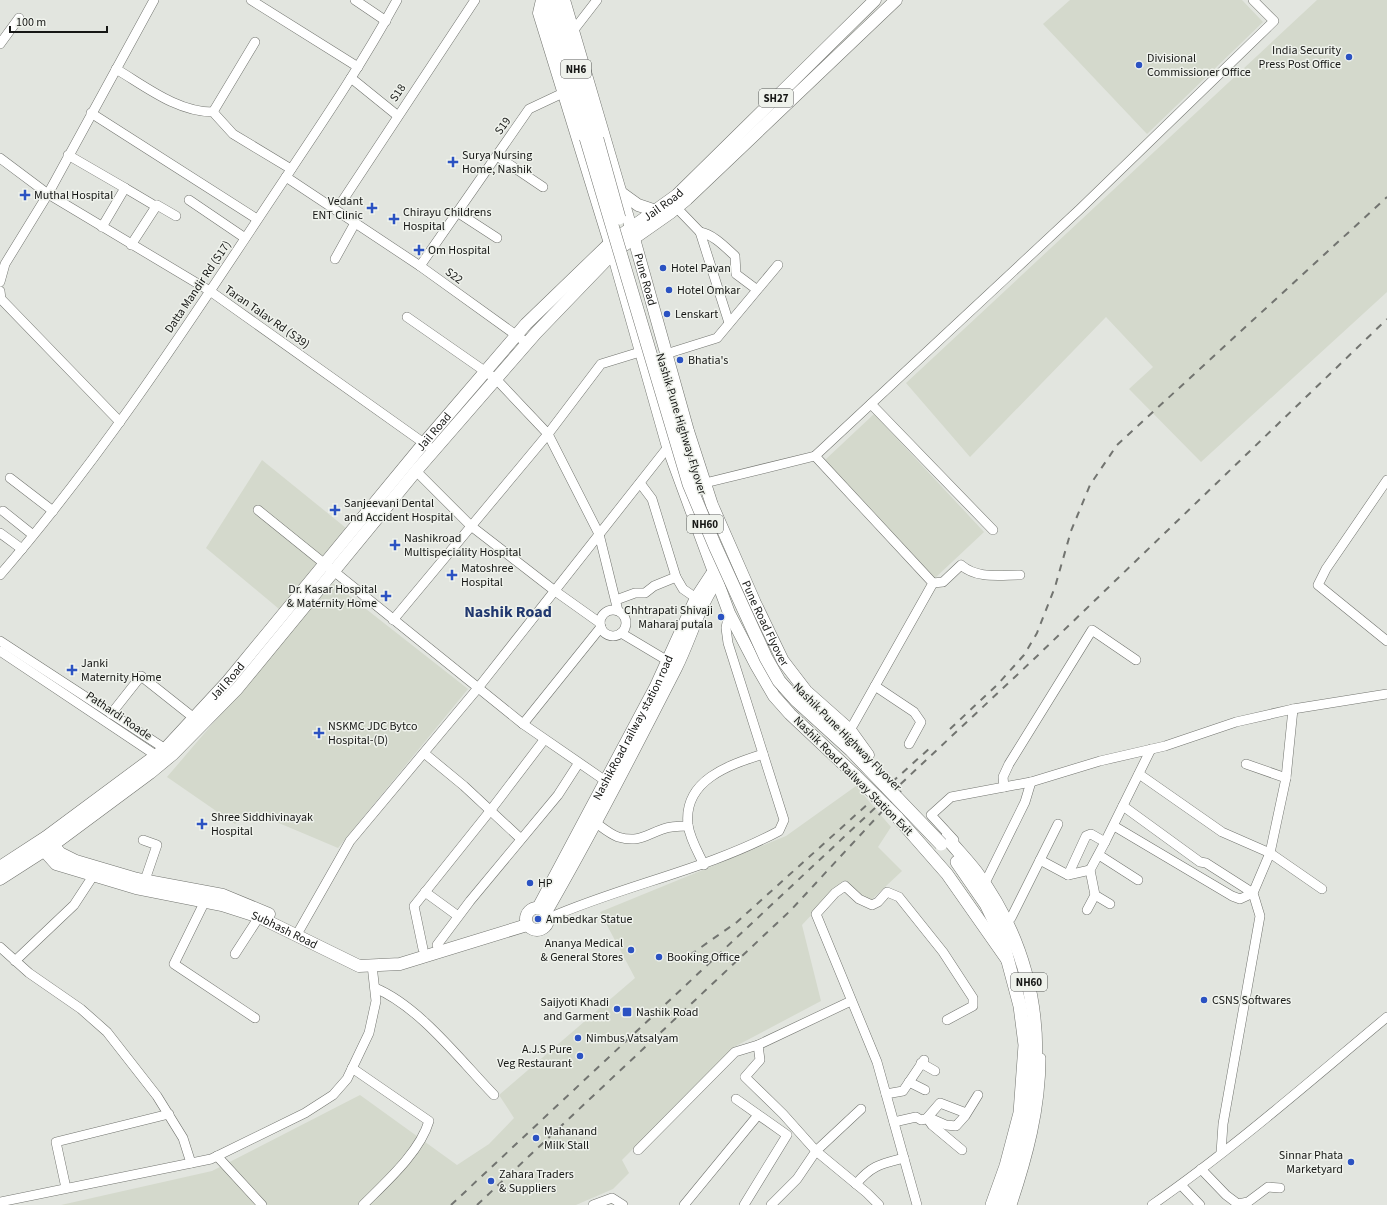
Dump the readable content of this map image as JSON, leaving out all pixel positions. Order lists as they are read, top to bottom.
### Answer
{
  "streets": {
    "highway": ["NH6", "Nashik Pune Highway Flyover", "NH60"],
    "main road": [
      "SH27",
      "Jail Road",
      "Pune Road",
      "Pune Road Flyover",
      "NashikRoad railway station road",
      "Nashik Road Railway Station Exit",
      "Subhash Road"
    ],
    "street": [
      "S18",
      "S19",
      "S22",
      "Datta Mandir Rd (S17)",
      "Taran Talav Rd (S39)",
      "Pathardi Roade"
    ]
  },
  "crossings": [
    ["S19", "S22"],
    ["S19", "Nashik Road Railway Station Exit"],
    ["Jail Road", "S22"],
    ["Jail Road", "Pune Road"],
    ["Jail Road", "Taran Talav Rd (S39)"],
    ["Jail Road", "Pathardi Roade"],
    ["Jail Road", "Nashik Road Railway Station Exit"],
    ["S22", "Datta Mandir Rd (S17)"],
    ["Pune Road", "Pune Road Flyover"],
    ["Datta Mandir Rd (S17)", "Taran Talav Rd (S39)"],
    ["Nashik Pune Highway Flyover", "Pune Road Flyover"],
    ["Nashik Pune Highway Flyover", "Nashik Road Railway Station Exit"],
    ["NashikRoad railway station road", "Nashik Road Railway Station Exit"],
    ["NashikRoad railway station road", "Subhash Road"]
  ],
  "districts": ["Nashik Road"],
  "places": {
    "other": [
      "India Security Press Post Office",
      "Divisional Commissioner Office",
      "Hotel Pavan",
      "Hotel Omkar",
      "Lenskart",
      "Bhatia's",
      "Chhtrapati Shivaji Maharaj putala",
      "HP",
      "Ambedkar Statue",
      "Ananya Medical & General Stores",
      "Booking Office",
      "CSNS Softwares",
      "Saijyoti Khadi and Garment",
      "Nimbus Vatsalyam",
      "A.J.S Pure Veg Restaurant",
      "Mahanand Milk Stall",
      "Sinnar Phata Marketyard",
      "Zahara Traders & Suppliers"
    ],
    "health": [
      "Surya Nursing Home, Nashik",
      "Muthal Hospital",
      "Vedant ENT Clinic",
      "Chirayu Childrens Hospital",
      "Om Hospital",
      "Sanjeevani Dental and Accident Hospital",
      "Nashikroad Multispeciality Hospital",
      "Matoshree Hospital",
      "Dr. Kasar Hospital & Maternity Home",
      "Janki Maternity Home",
      "NSKMC JDC Bytco Hospital-(D)",
      "Shree Siddhivinayak Hospital"
    ],
    "transit": ["Nashik Road"]
  },
  "scale_bar": "100 m"
}
